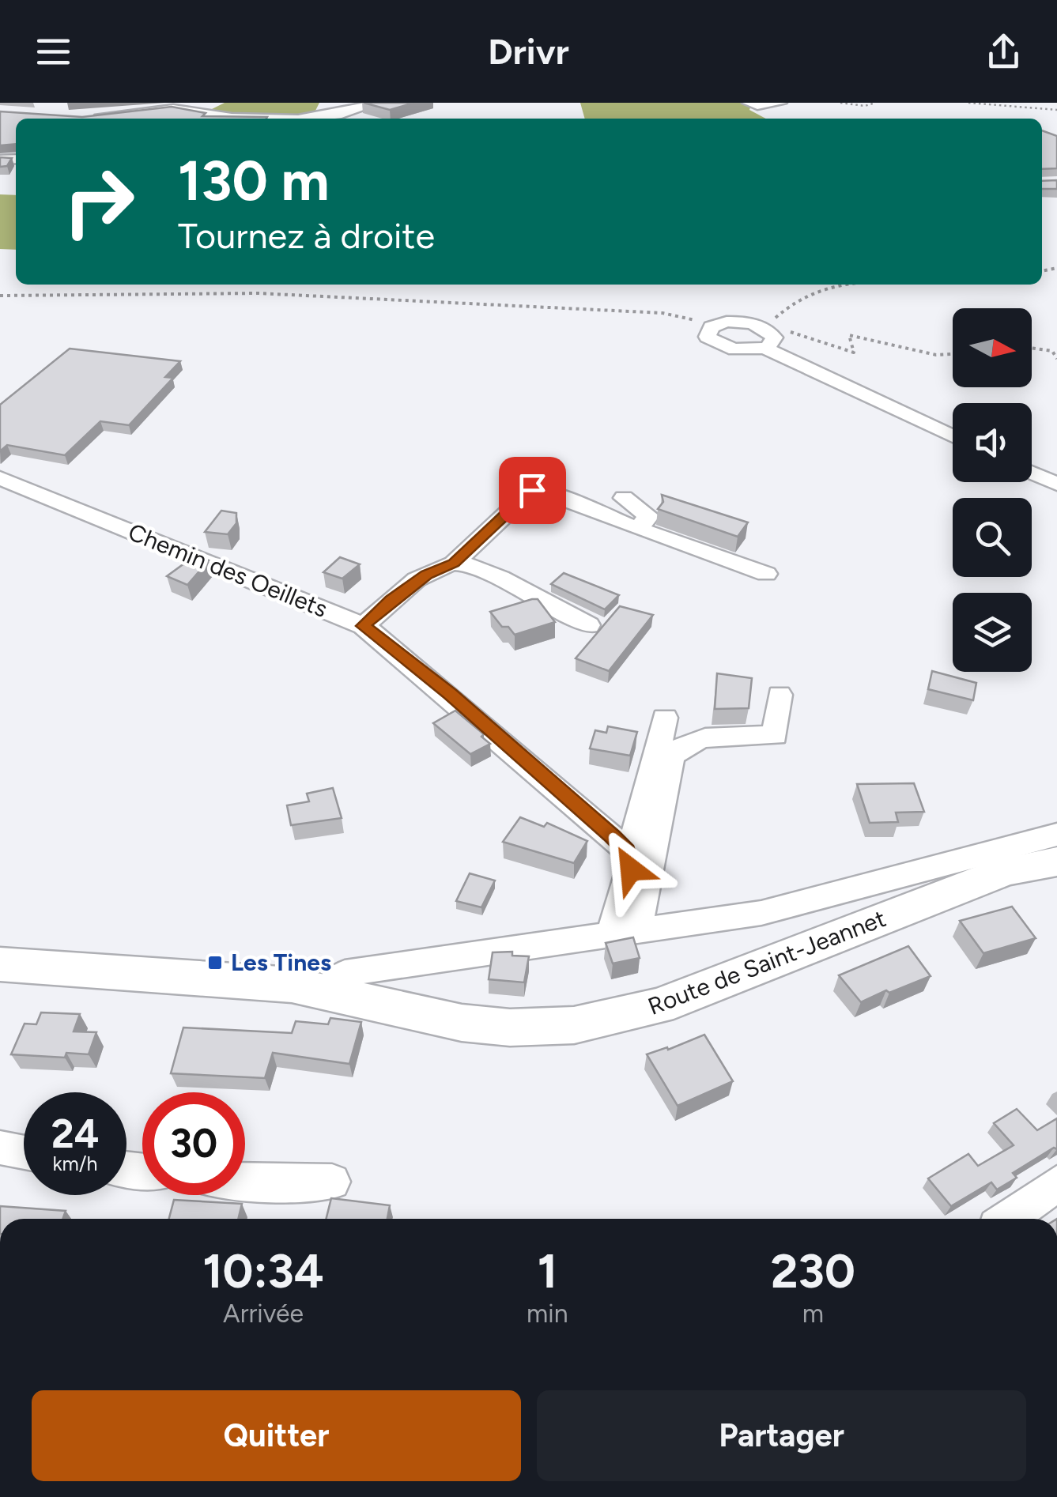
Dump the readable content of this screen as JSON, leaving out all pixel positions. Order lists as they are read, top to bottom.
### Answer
{
  "streets": {
    "main road": ["Route de Saint-Jeannet"],
    "street": ["Chemin des Oeillets"]
  },
  "places": {
    "transit": ["Les Tines"]
  },
  "north": "right",
  "page": {
    "header": "Drivr",
    "turn": ["130 m", "Tournez à droite"],
    "speed": "24 km/h",
    "limit": "30",
    "eta": [
      "10:34",
      "Arrivée",
      "1",
      "min",
      "230",
      "m"
    ],
    "buttons": ["Quitter", "Partager"]
  }
}
